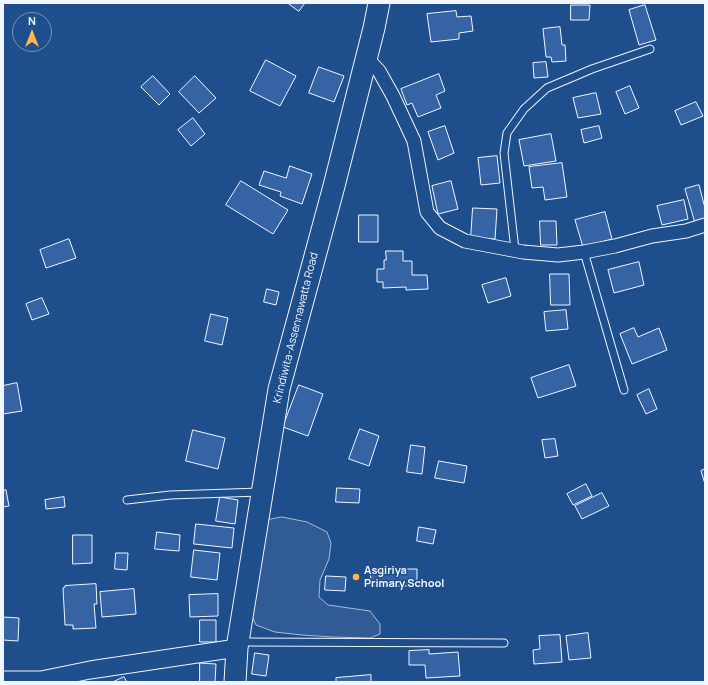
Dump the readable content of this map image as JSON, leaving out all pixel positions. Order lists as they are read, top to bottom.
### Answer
{
  "streets": {
    "main road": ["Krindiwita-Assennawatta Road"]
  },
  "places": ["Asgiriya Primary School"],
  "north": "top"
}
